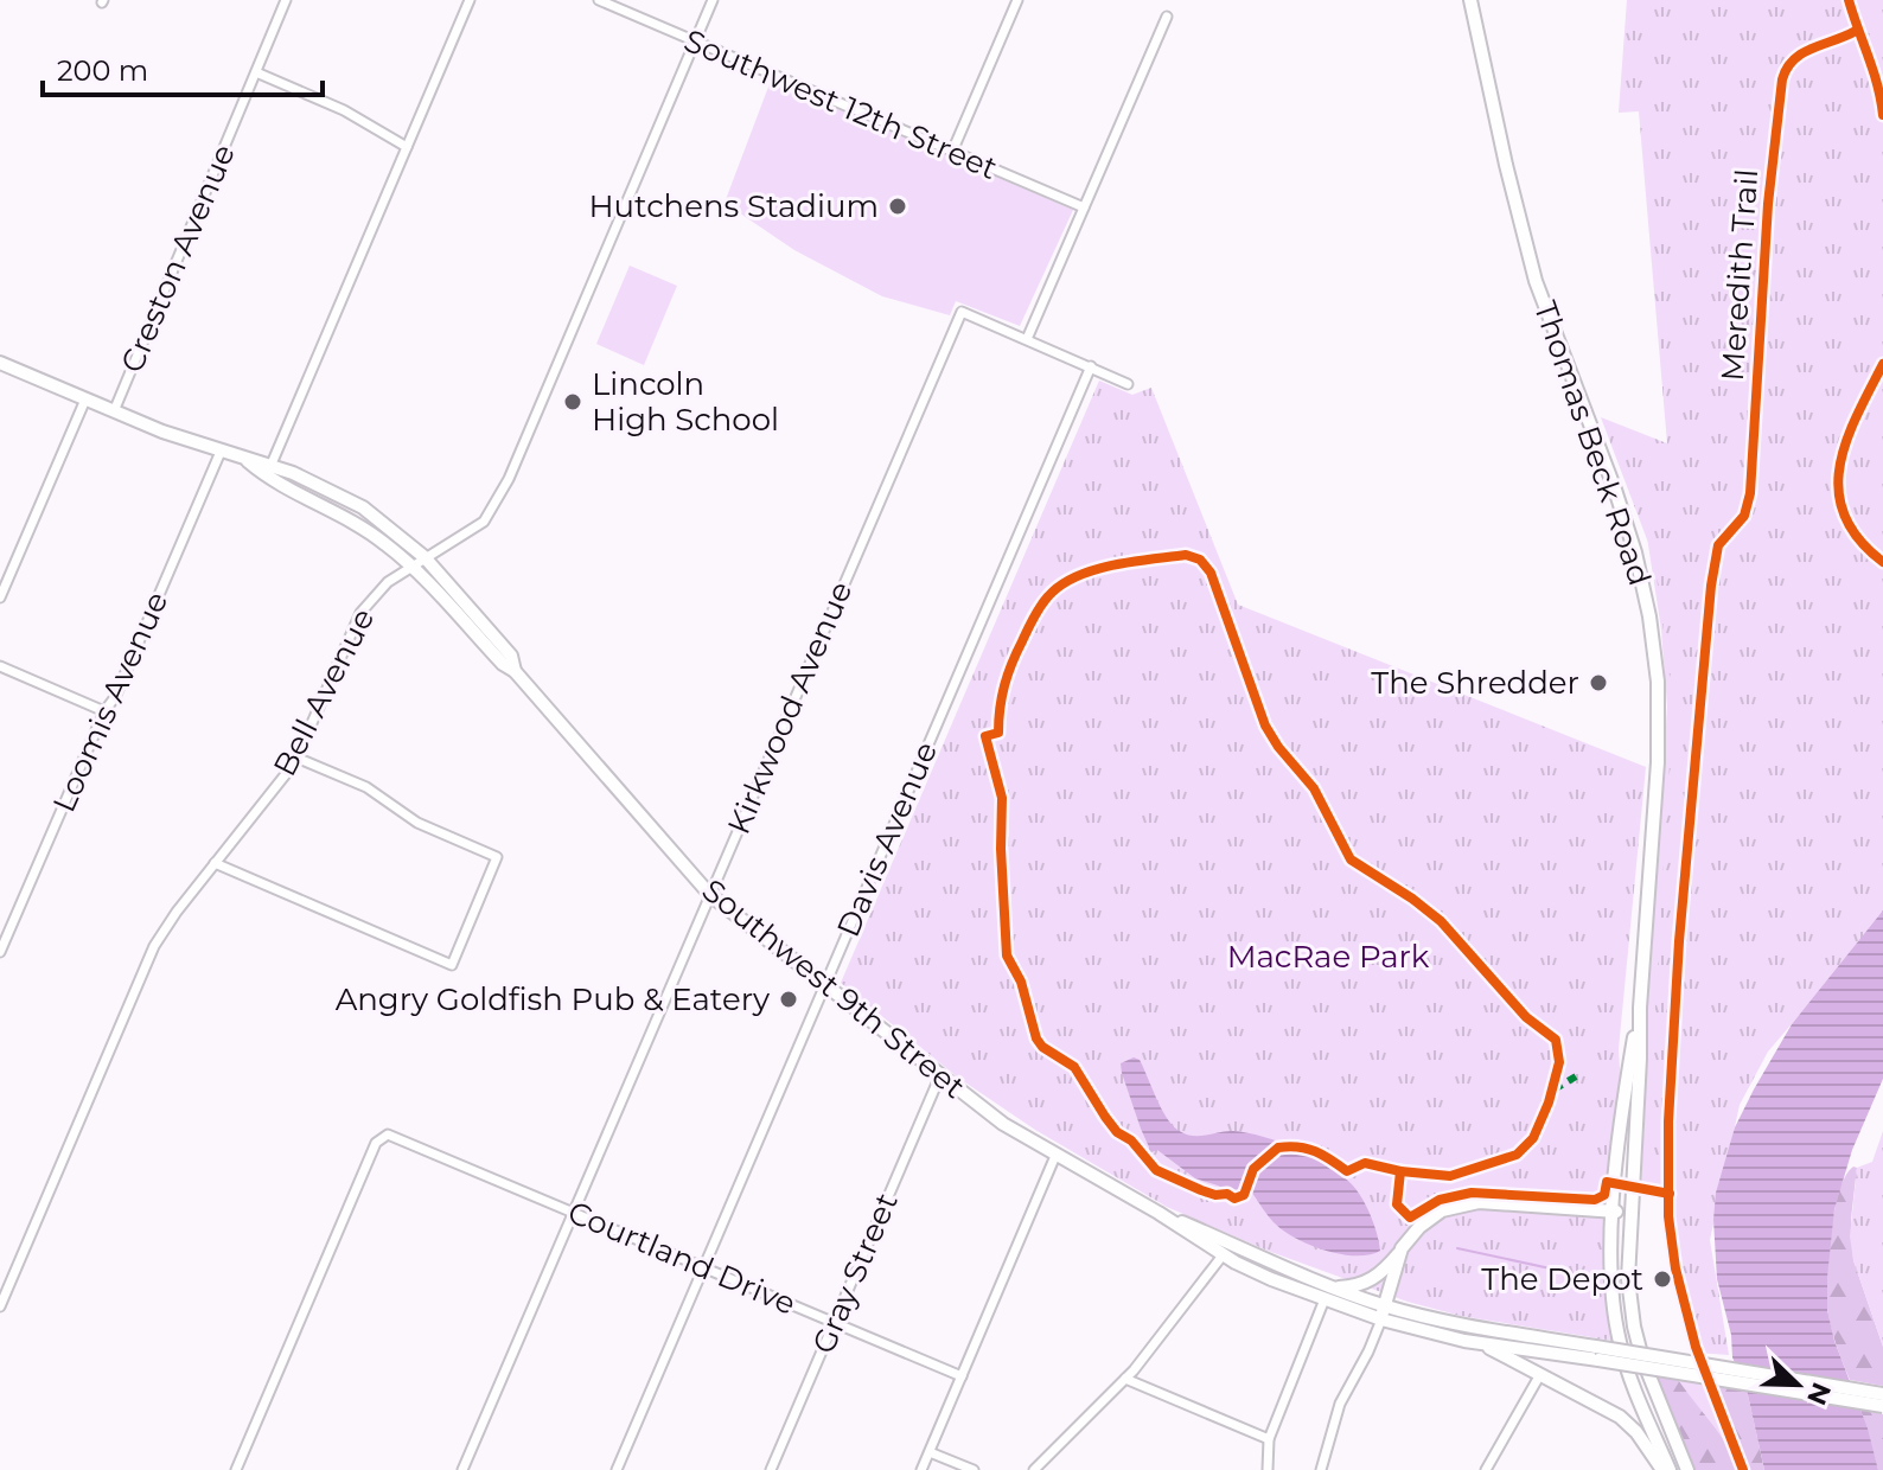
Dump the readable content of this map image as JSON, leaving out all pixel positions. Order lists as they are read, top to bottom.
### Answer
{
  "streets": {
    "main road": ["Thomas Beck Road", "Southwest 9th Street"],
    "street": [
      "Southwest 12th Street",
      "Creston Avenue",
      "Bell Avenue",
      "Loomis Avenue",
      "Kirkwood Avenue",
      "Davis Avenue",
      "Courtland Drive",
      "Gray Street"
    ],
    "cycle path": ["Meredith Trail"]
  },
  "crossings": [
    ["Southwest 12th Street", "Bell Avenue"],
    ["Creston Avenue", "Southwest 9th Street"],
    ["Bell Avenue", "Southwest 9th Street"],
    ["Loomis Avenue", "Southwest 9th Street"],
    ["Kirkwood Avenue", "Southwest 9th Street"],
    ["Kirkwood Avenue", "Courtland Drive"],
    ["Davis Avenue", "Southwest 9th Street"],
    ["Davis Avenue", "Courtland Drive"],
    ["Southwest 9th Street", "Gray Street"],
    ["Courtland Drive", "Gray Street"]
  ],
  "parks": ["MacRae Park"],
  "places": [
    "Hutchens Stadium",
    "Lincoln High School",
    "The Shredder",
    "Angry Goldfish Pub & Eatery",
    "The Depot"
  ],
  "scale_bar": "200 m",
  "north": "bottom right"
}
